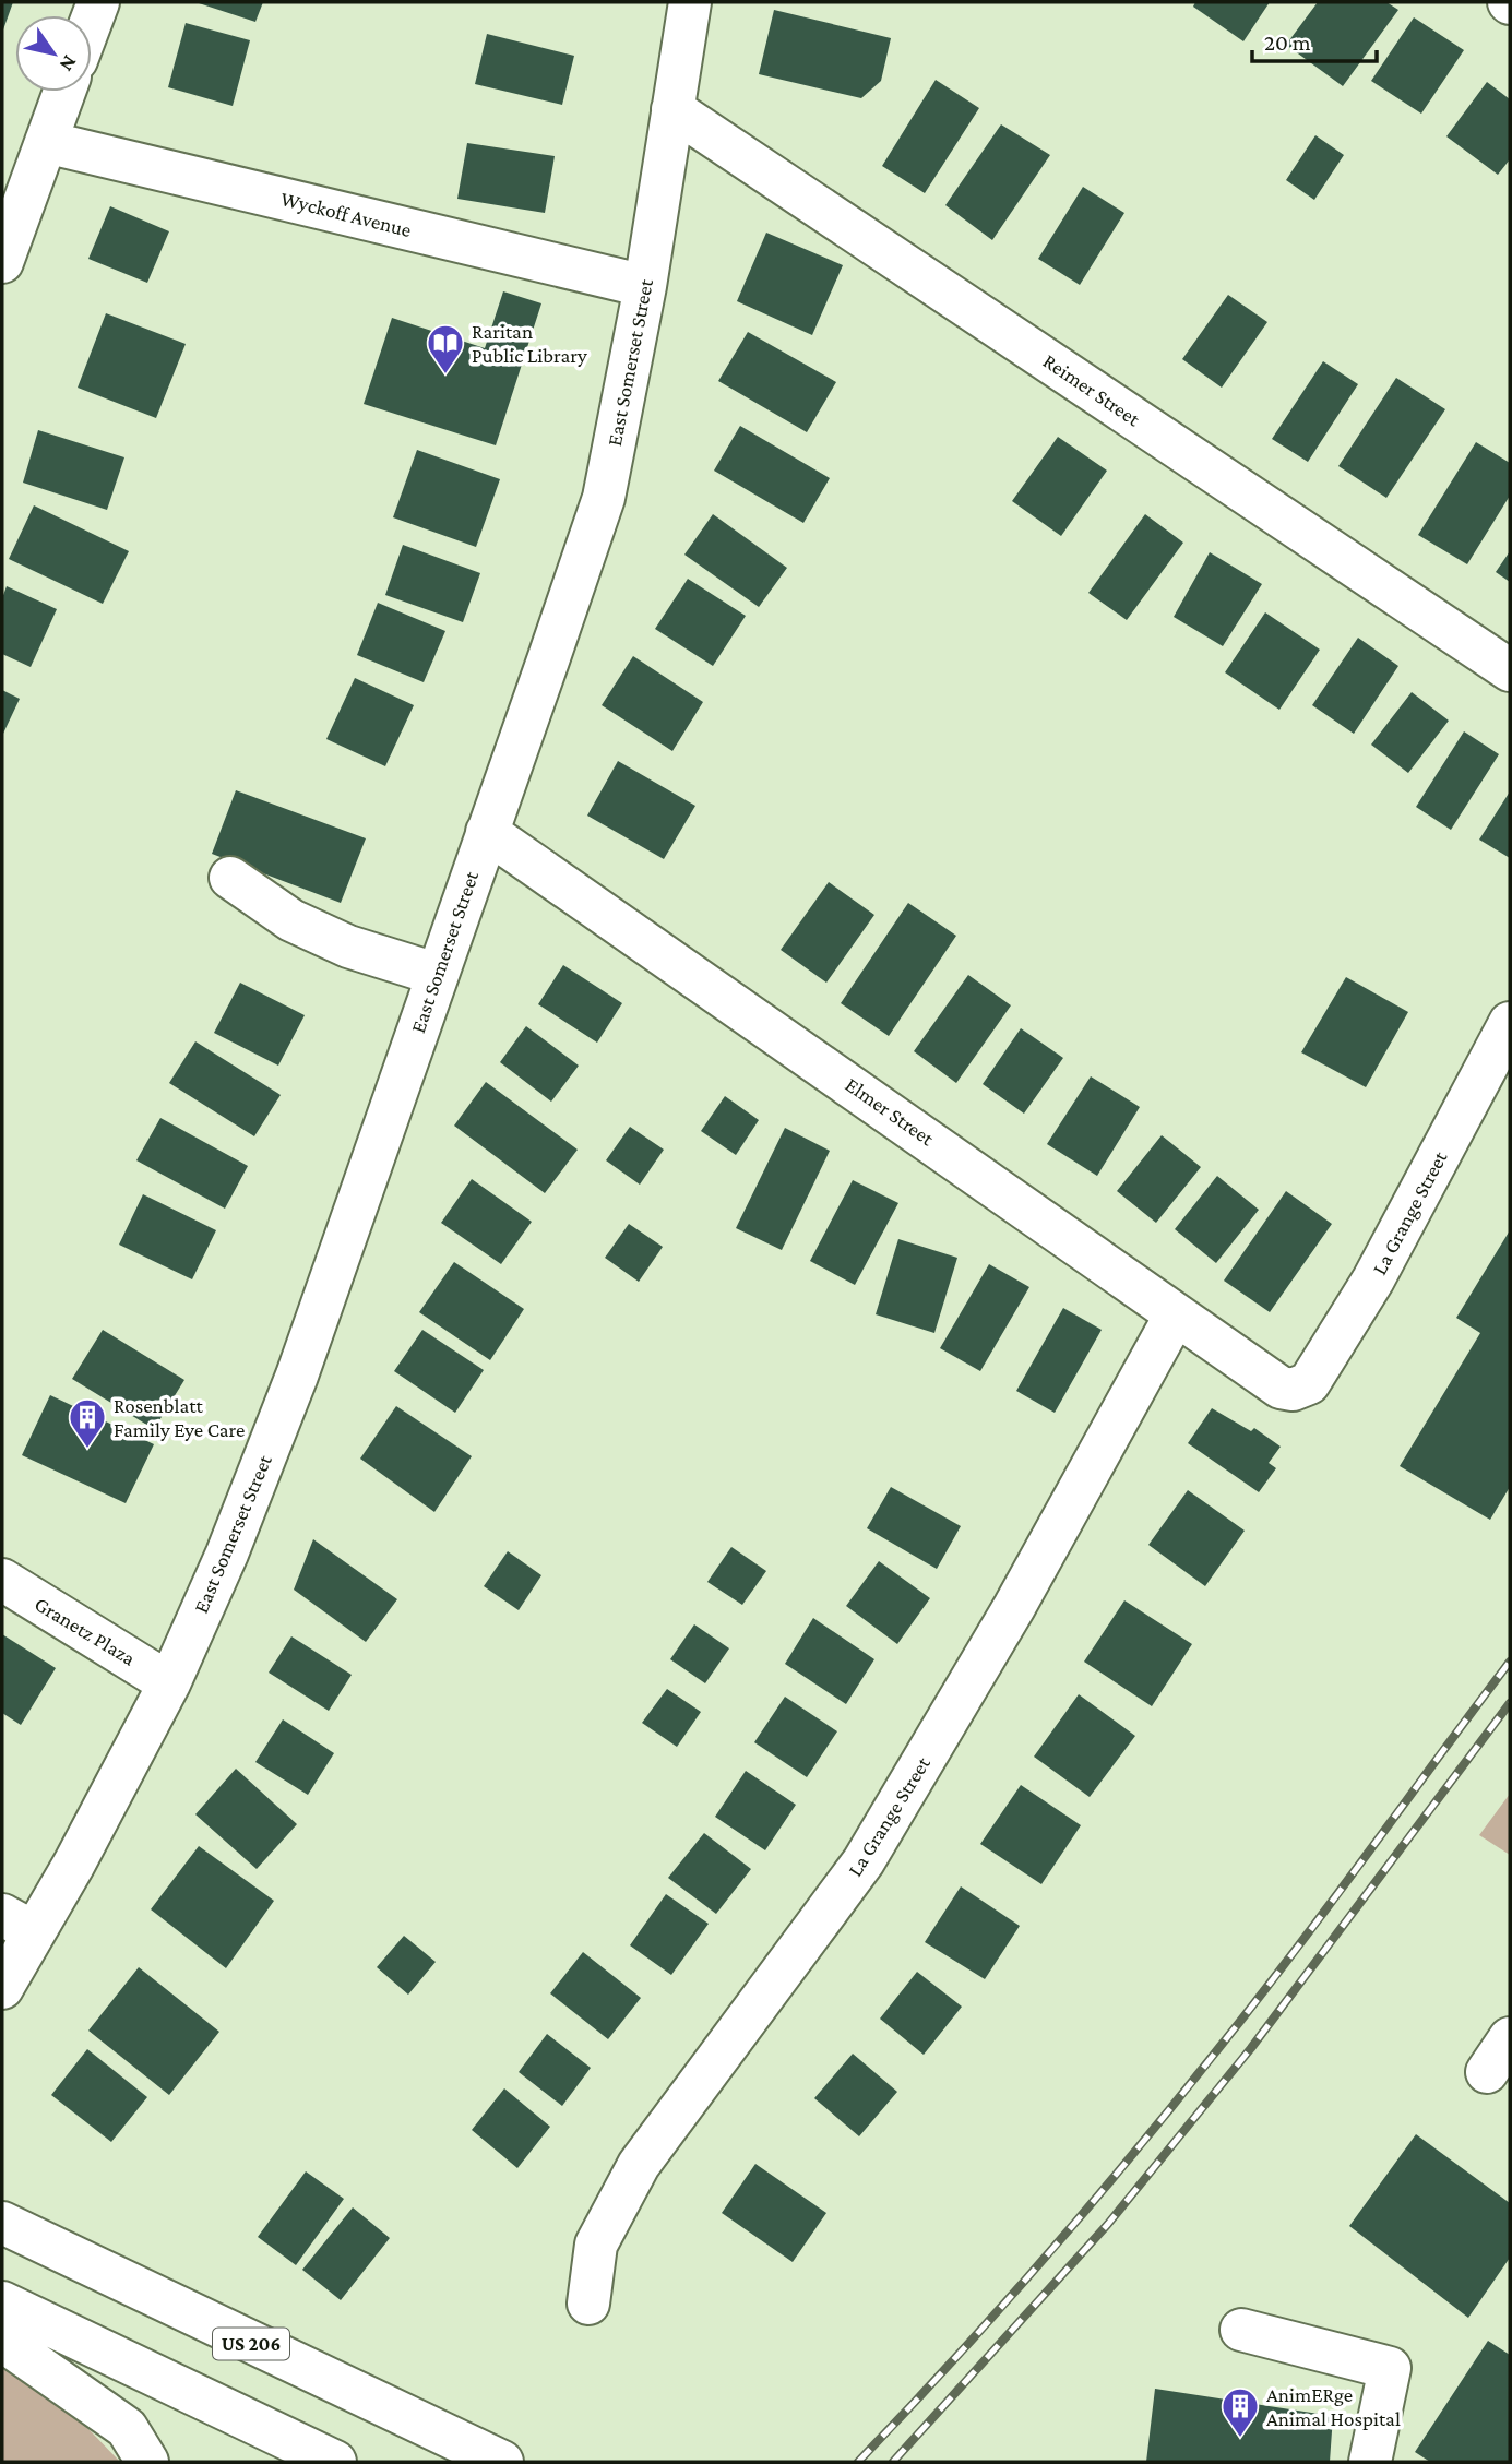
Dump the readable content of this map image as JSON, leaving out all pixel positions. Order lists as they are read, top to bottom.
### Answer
{
  "streets": {
    "main road": [
      "Wyckoff Avenue",
      "East Somerset Street",
      "Reimer Street",
      "Elmer Street",
      "La Grange Street",
      "Granetz Plaza",
      "US 206"
    ]
  },
  "crossings": [
    ["Wyckoff Avenue", "East Somerset Street"],
    ["East Somerset Street", "Reimer Street"],
    ["East Somerset Street", "Elmer Street"],
    ["East Somerset Street", "Granetz Plaza"],
    ["Elmer Street", "La Grange Street"]
  ],
  "places": {
    "library": ["Raritan Public Library"],
    "building": ["Rosenblatt Family Eye Care", "AnimERge Animal Hospital"]
  },
  "scale_bar": "20 m",
  "north": "bottom right"
}
